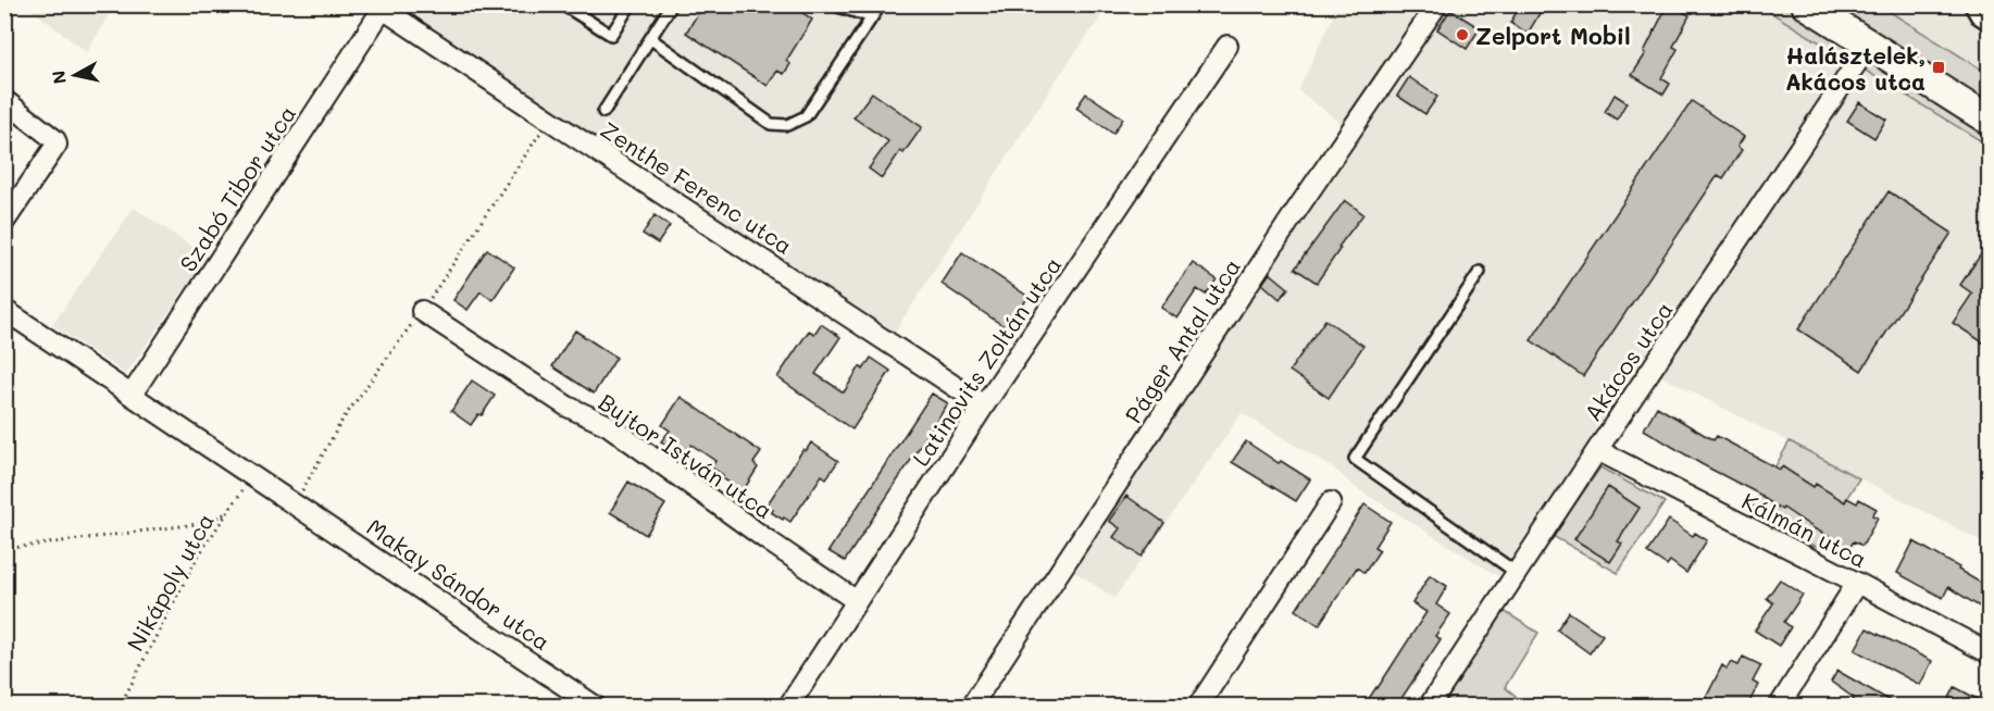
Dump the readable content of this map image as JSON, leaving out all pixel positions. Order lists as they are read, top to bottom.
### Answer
{
  "streets": {
    "street": [
      "Zenthe Ferenc utca",
      "Szabó Tibor utca",
      "Páger Antal utca",
      "Latinovits Zoltán utca",
      "Akácos utca",
      "Bujtor István utca",
      "Kálmán utca",
      "Makay Sándor utca"
    ],
    "path": ["Nikápoly utca"]
  },
  "crossings": [
    ["Zenthe Ferenc utca", "Szabó Tibor utca"],
    ["Zenthe Ferenc utca", "Latinovits Zoltán utca"],
    ["Szabó Tibor utca", "Makay Sándor utca"],
    ["Latinovits Zoltán utca", "Bujtor István utca"],
    ["Akácos utca", "Kálmán utca"],
    ["Nikápoly utca", "Makay Sándor utca"]
  ],
  "places": {
    "other": ["Zelport Mobil"],
    "transit": ["Halásztelek, Akácos utca"]
  },
  "north": "left"
}
